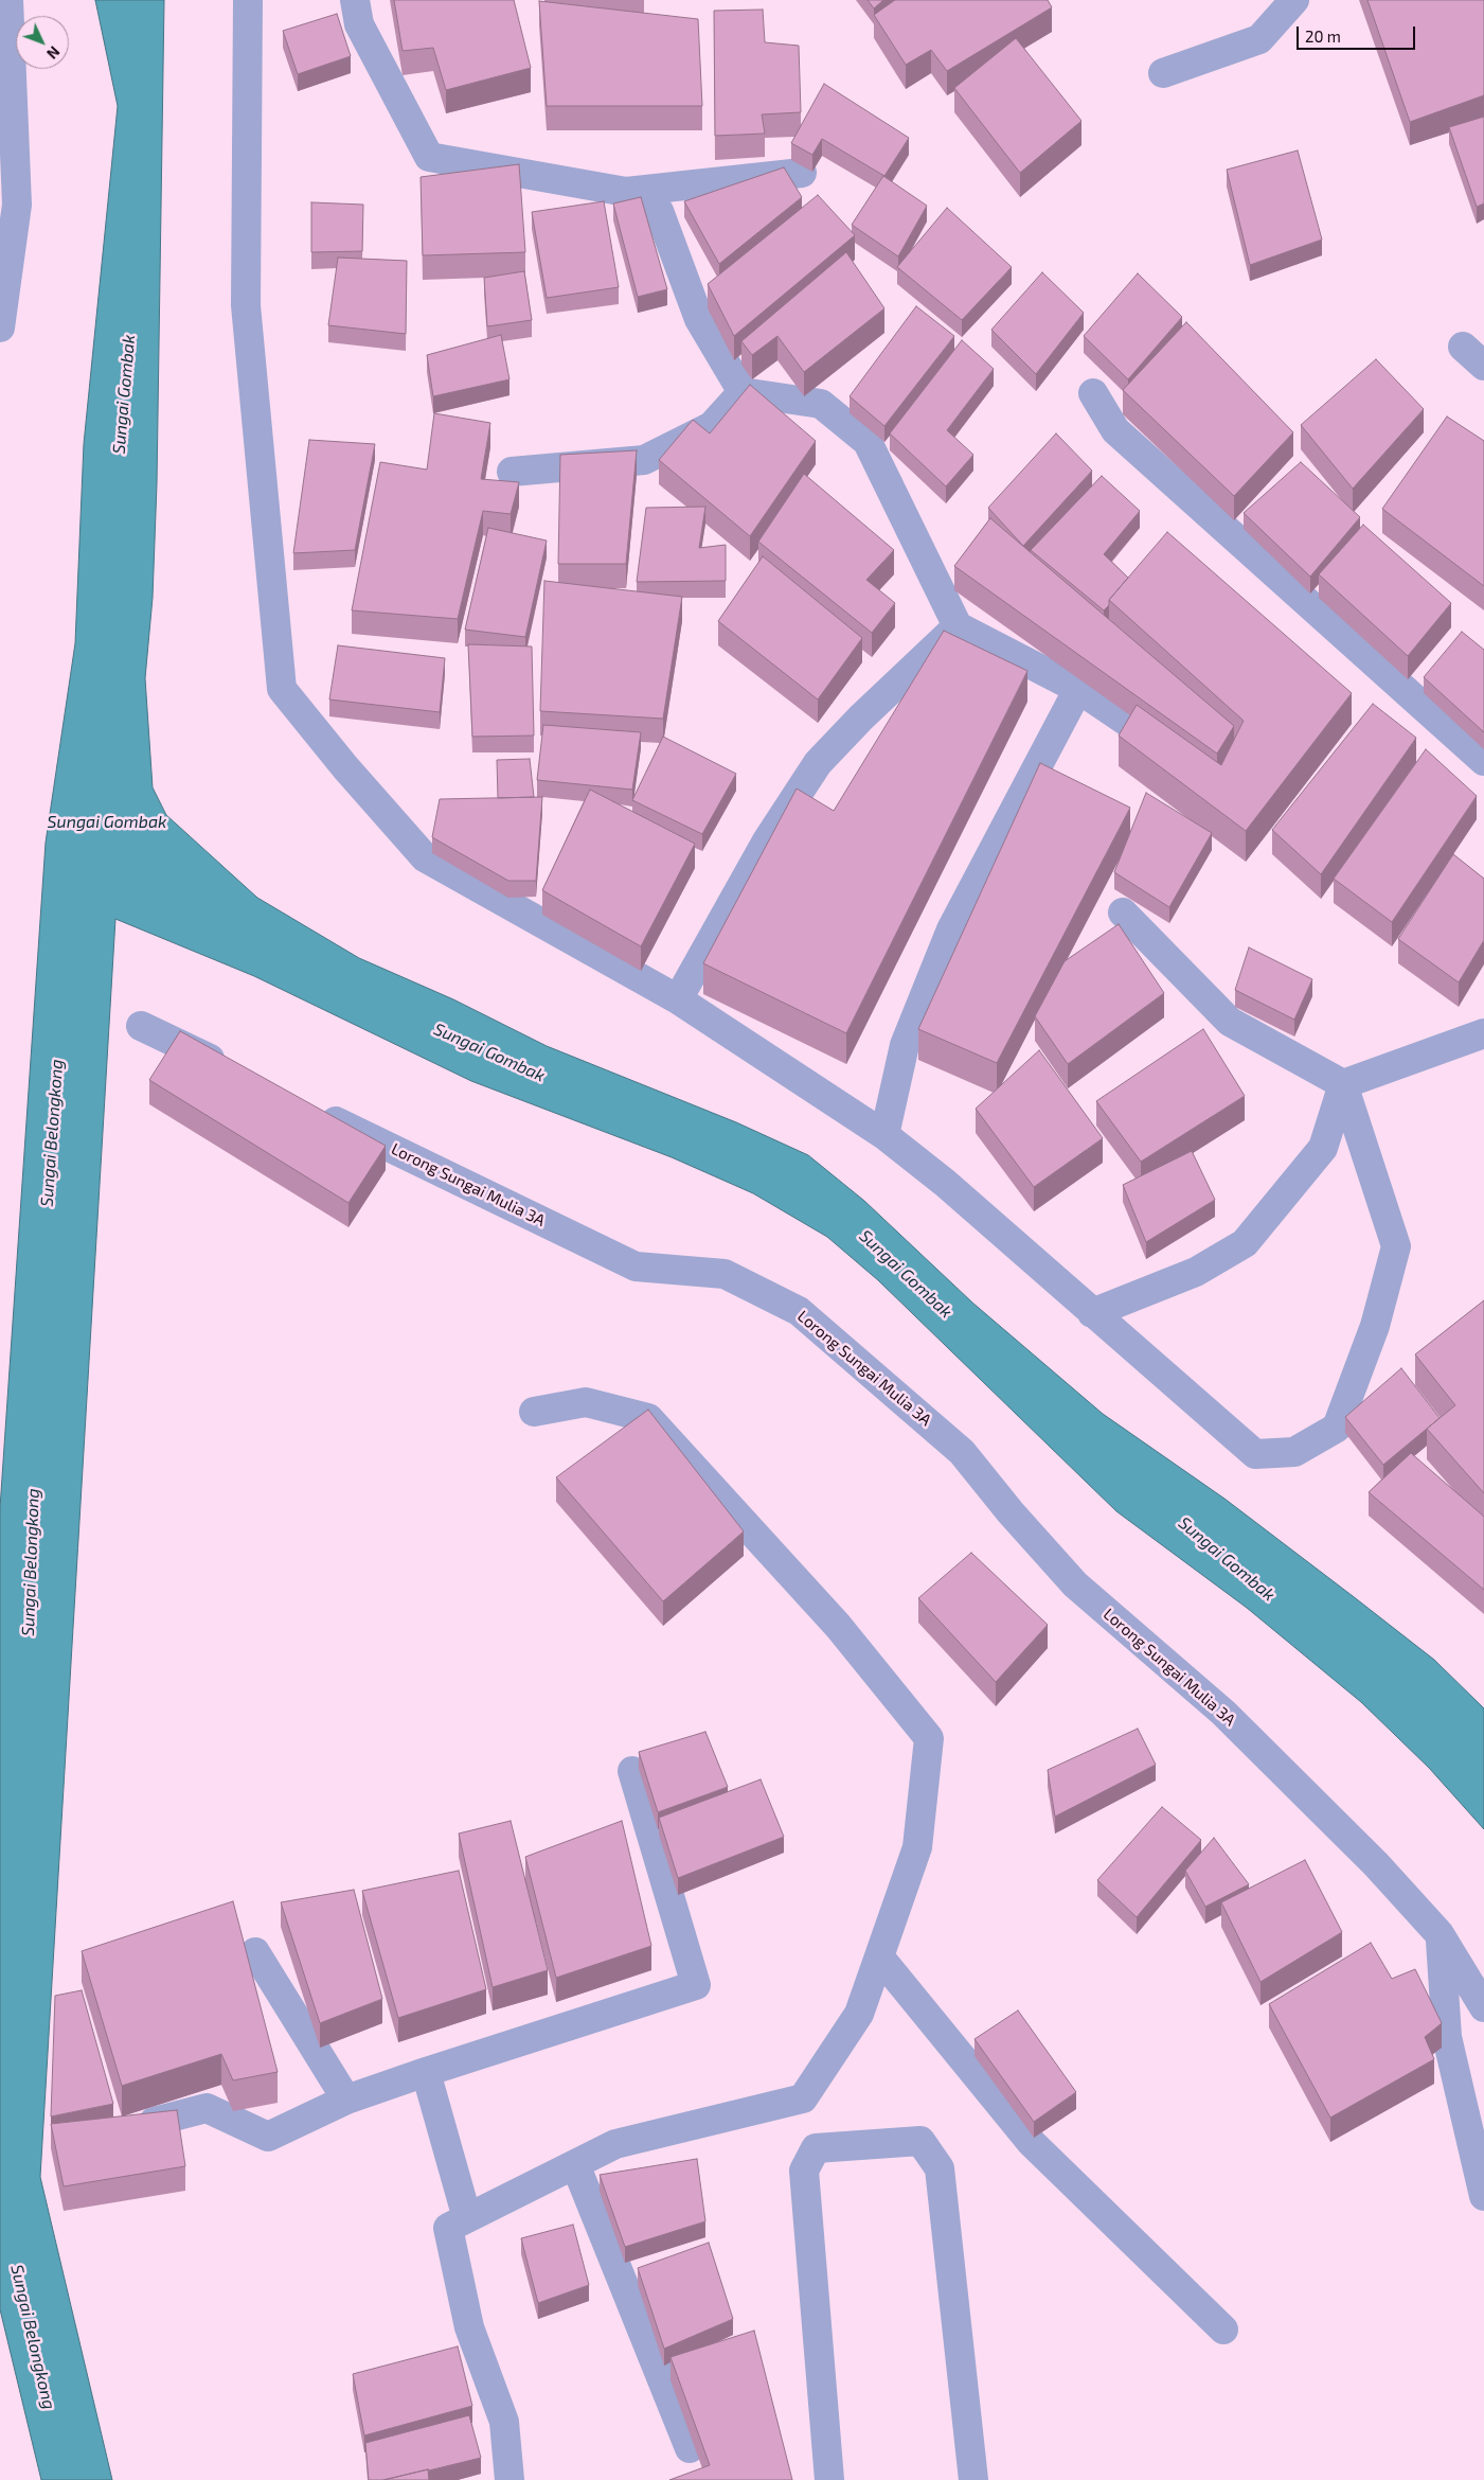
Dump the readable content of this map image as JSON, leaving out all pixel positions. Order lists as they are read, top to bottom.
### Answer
{
  "streets": {
    "street": ["Lorong Sungai Mulia 3A"]
  },
  "water": ["Sungai Gombak", "Sungai Belongkong"],
  "scale_bar": "20 m",
  "north": "bottom right"
}
